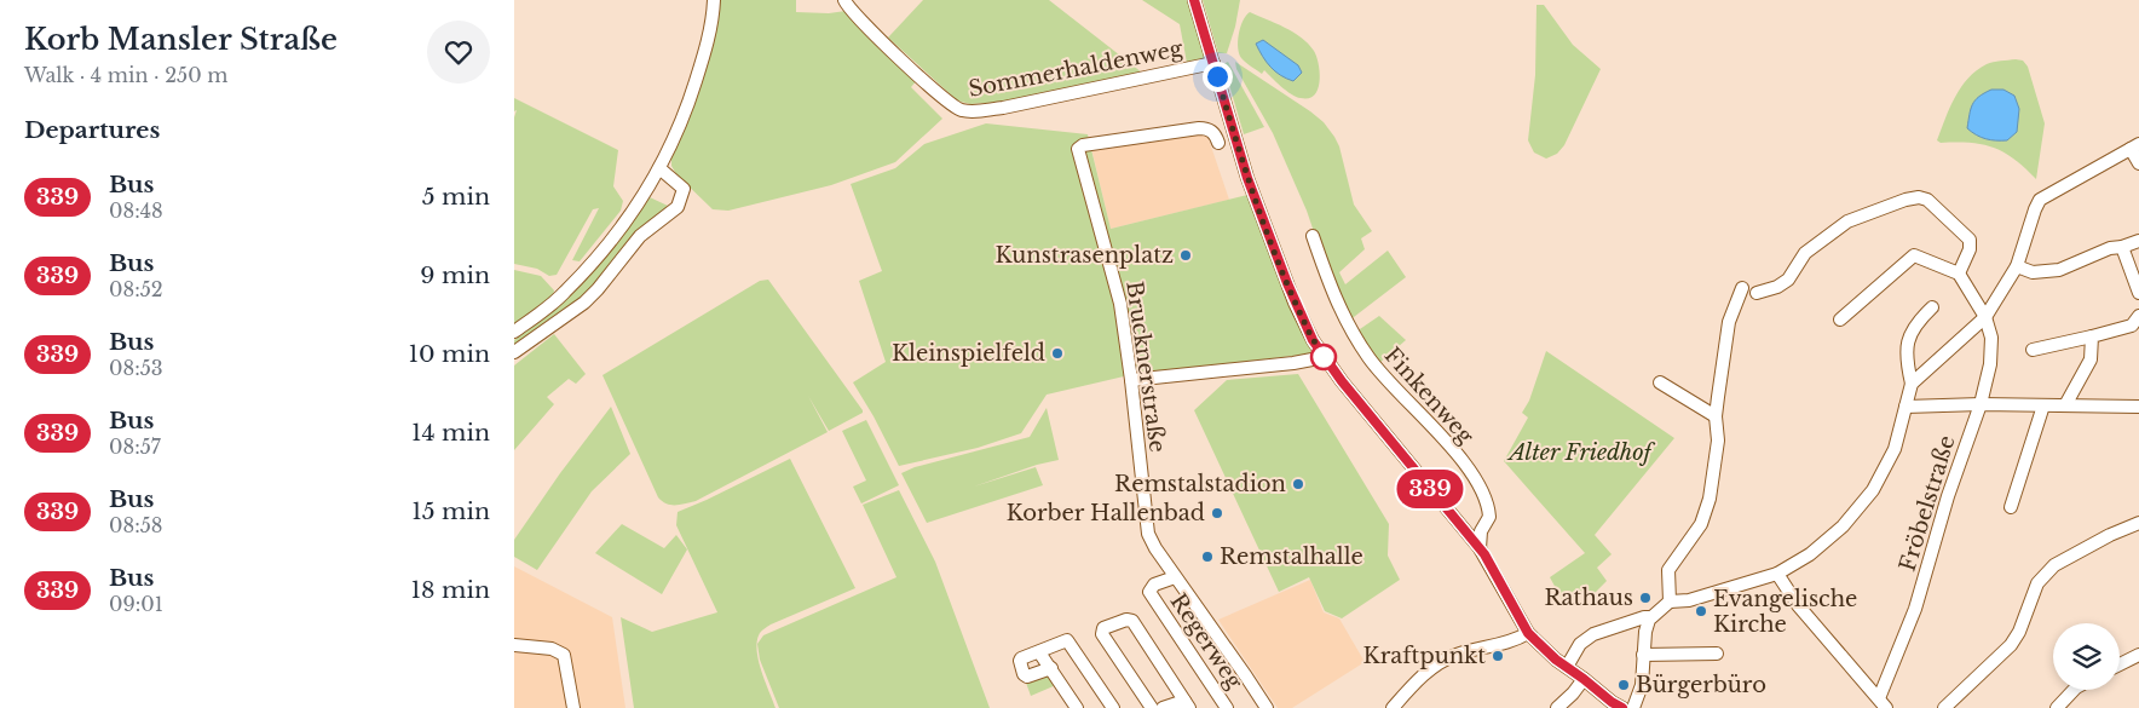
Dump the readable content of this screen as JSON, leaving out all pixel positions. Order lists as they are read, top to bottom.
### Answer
{
  "streets": {
    "street": [
      "Sommerhaldenweg",
      "Brucknerstraße",
      "Finkenweg",
      "Fröbelstraße",
      "Regerweg"
    ]
  },
  "crossings": [
    ["Brucknerstraße", "Regerweg"]
  ],
  "parks": ["Alter Friedhof"],
  "places": [
    "Kunstrasenplatz",
    "Kleinspielfeld",
    "Remstalstadion",
    "Korber Hallenbad",
    "Remstalhalle",
    "Rathaus",
    "Evangelische Kirche",
    "Kraftpunkt",
    "Bürgerbüro"
  ],
  "lines": ["bus line 339"],
  "page": {
    "heading": [
      ["Korb Mansler Straße", "Walk · 4 min · 250 m"],
      "Departures"
    ],
    "on_map": "339",
    "list": [
      {
        "mark": "339",
        "name": "Bus",
        "note": "08:48",
        "value": "5 min"
      },
      {
        "mark": "339",
        "name": "Bus",
        "note": "08:52",
        "value": "9 min"
      },
      {
        "mark": "339",
        "name": "Bus",
        "note": "08:53",
        "value": "10 min"
      },
      {
        "mark": "339",
        "name": "Bus",
        "note": "08:57",
        "value": "14 min"
      },
      {
        "mark": "339",
        "name": "Bus",
        "note": "08:58",
        "value": "15 min"
      },
      {
        "mark": "339",
        "name": "Bus",
        "note": "09:01",
        "value": "18 min"
      }
    ]
  }
}
